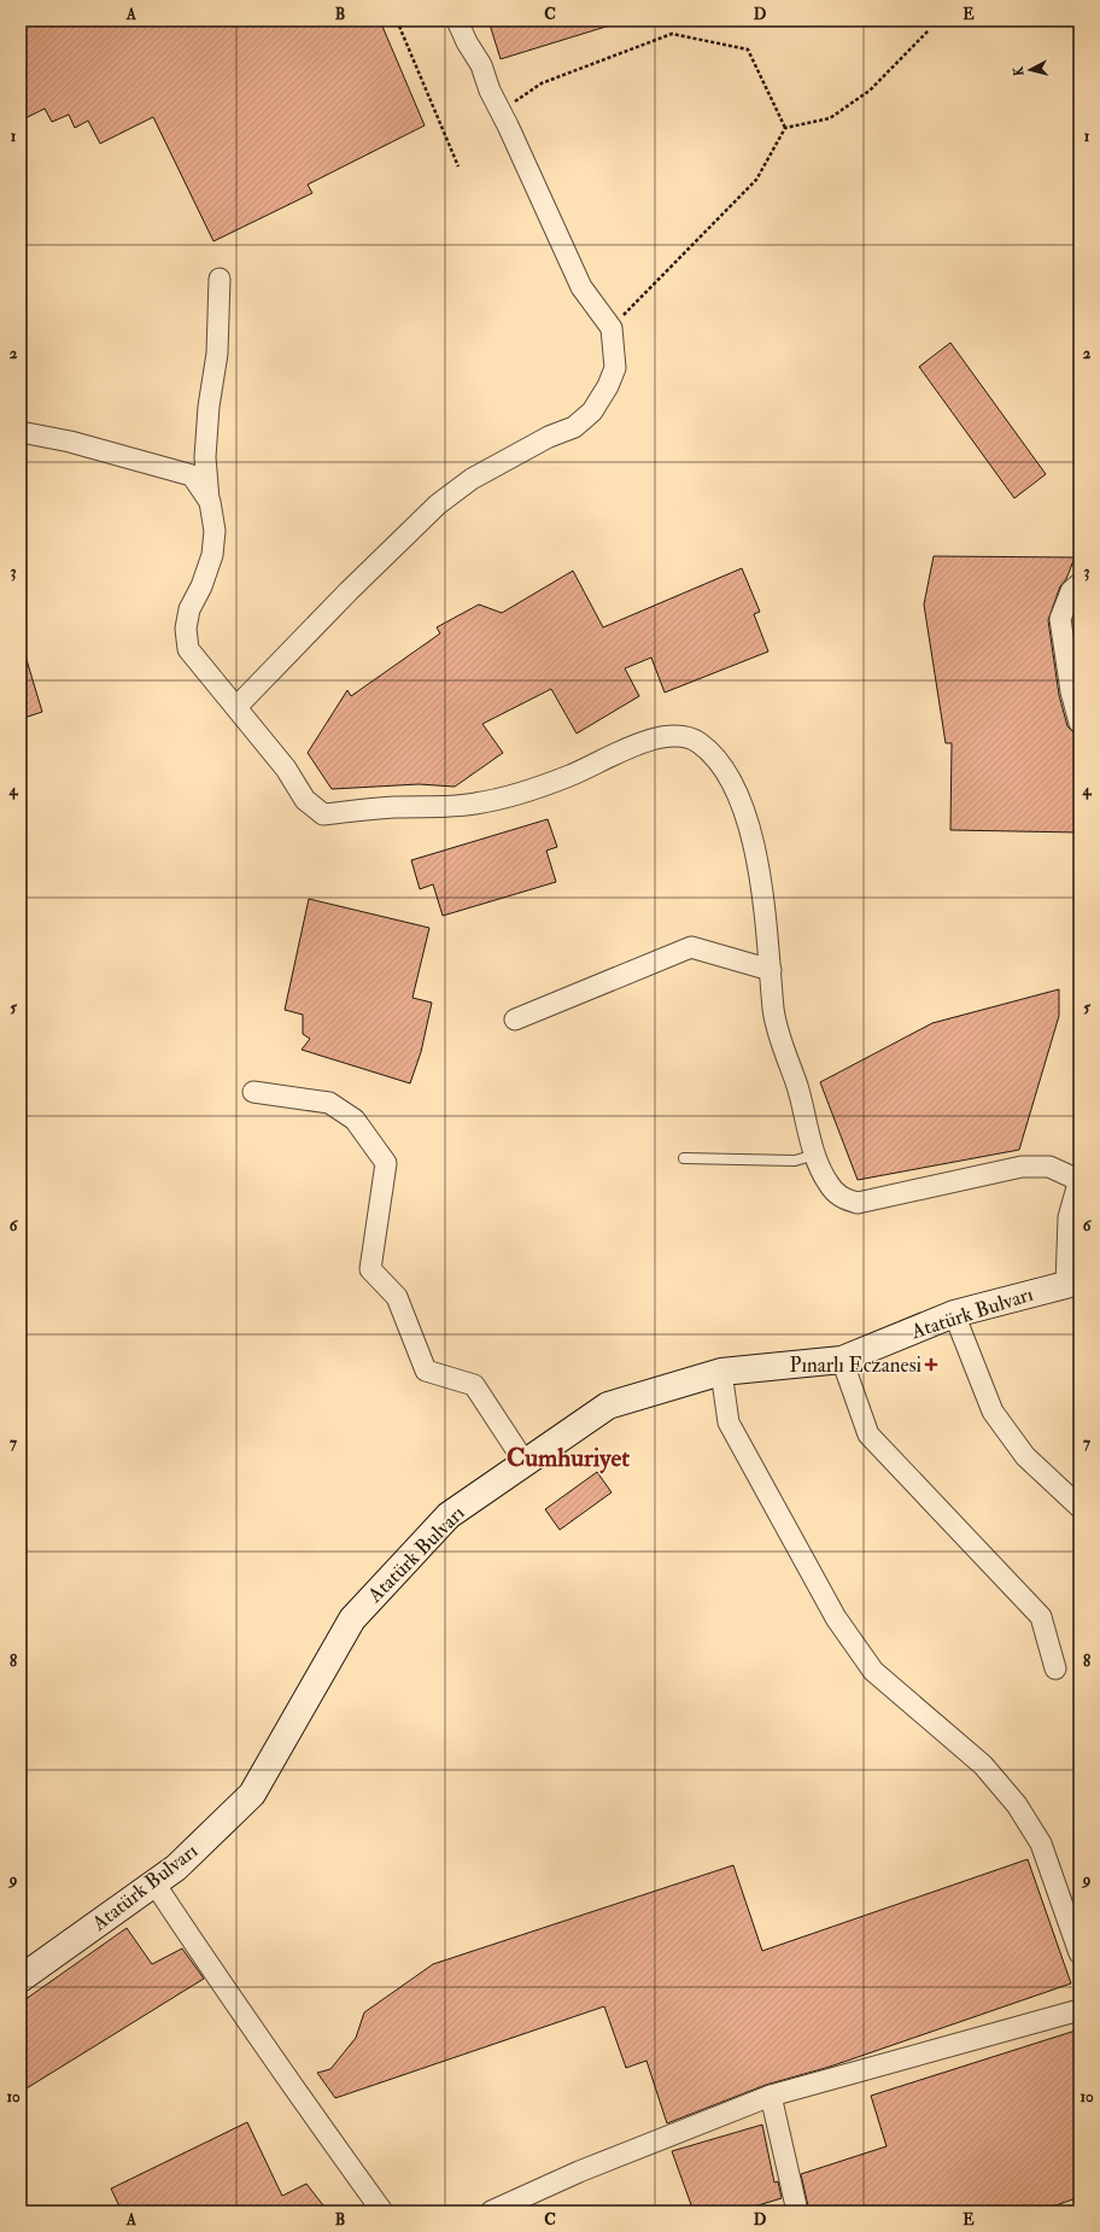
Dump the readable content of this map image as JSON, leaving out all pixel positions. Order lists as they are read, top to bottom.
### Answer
{
  "streets": {
    "street": ["Atatürk Bulvarı"]
  },
  "districts": ["Cumhuriyet"],
  "places": {
    "health": ["Pınarlı Eczanesi"]
  },
  "north": "left",
  "grid": {
    "columns": [
      "A",
      "B",
      "C",
      "D",
      "E"
    ],
    "rows": [
      "1",
      "2",
      "3",
      "4",
      "5",
      "6",
      "7",
      "8",
      "9",
      "10"
    ]
  }
}
